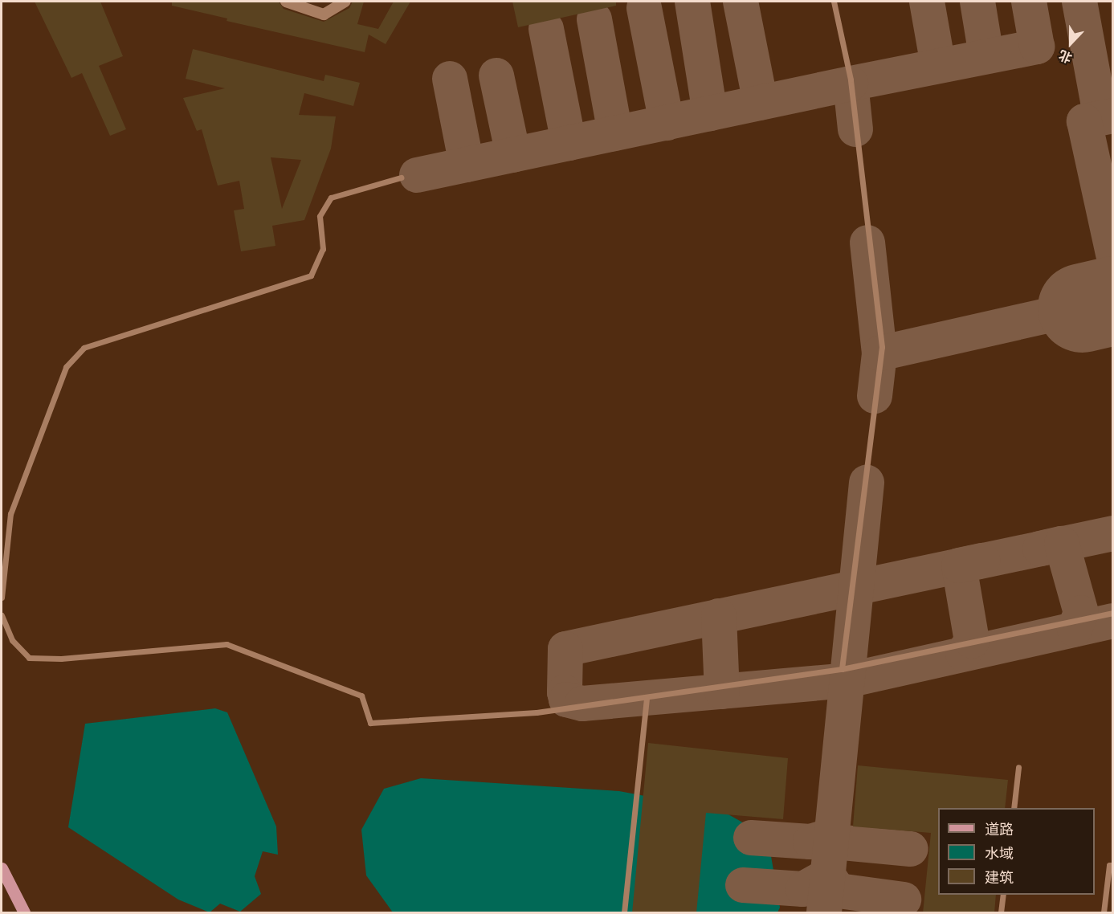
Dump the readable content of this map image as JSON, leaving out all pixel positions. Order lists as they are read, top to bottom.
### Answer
{
  "legend": ["道路", "水域", "建筑"],
  "north": "bottom"
}
